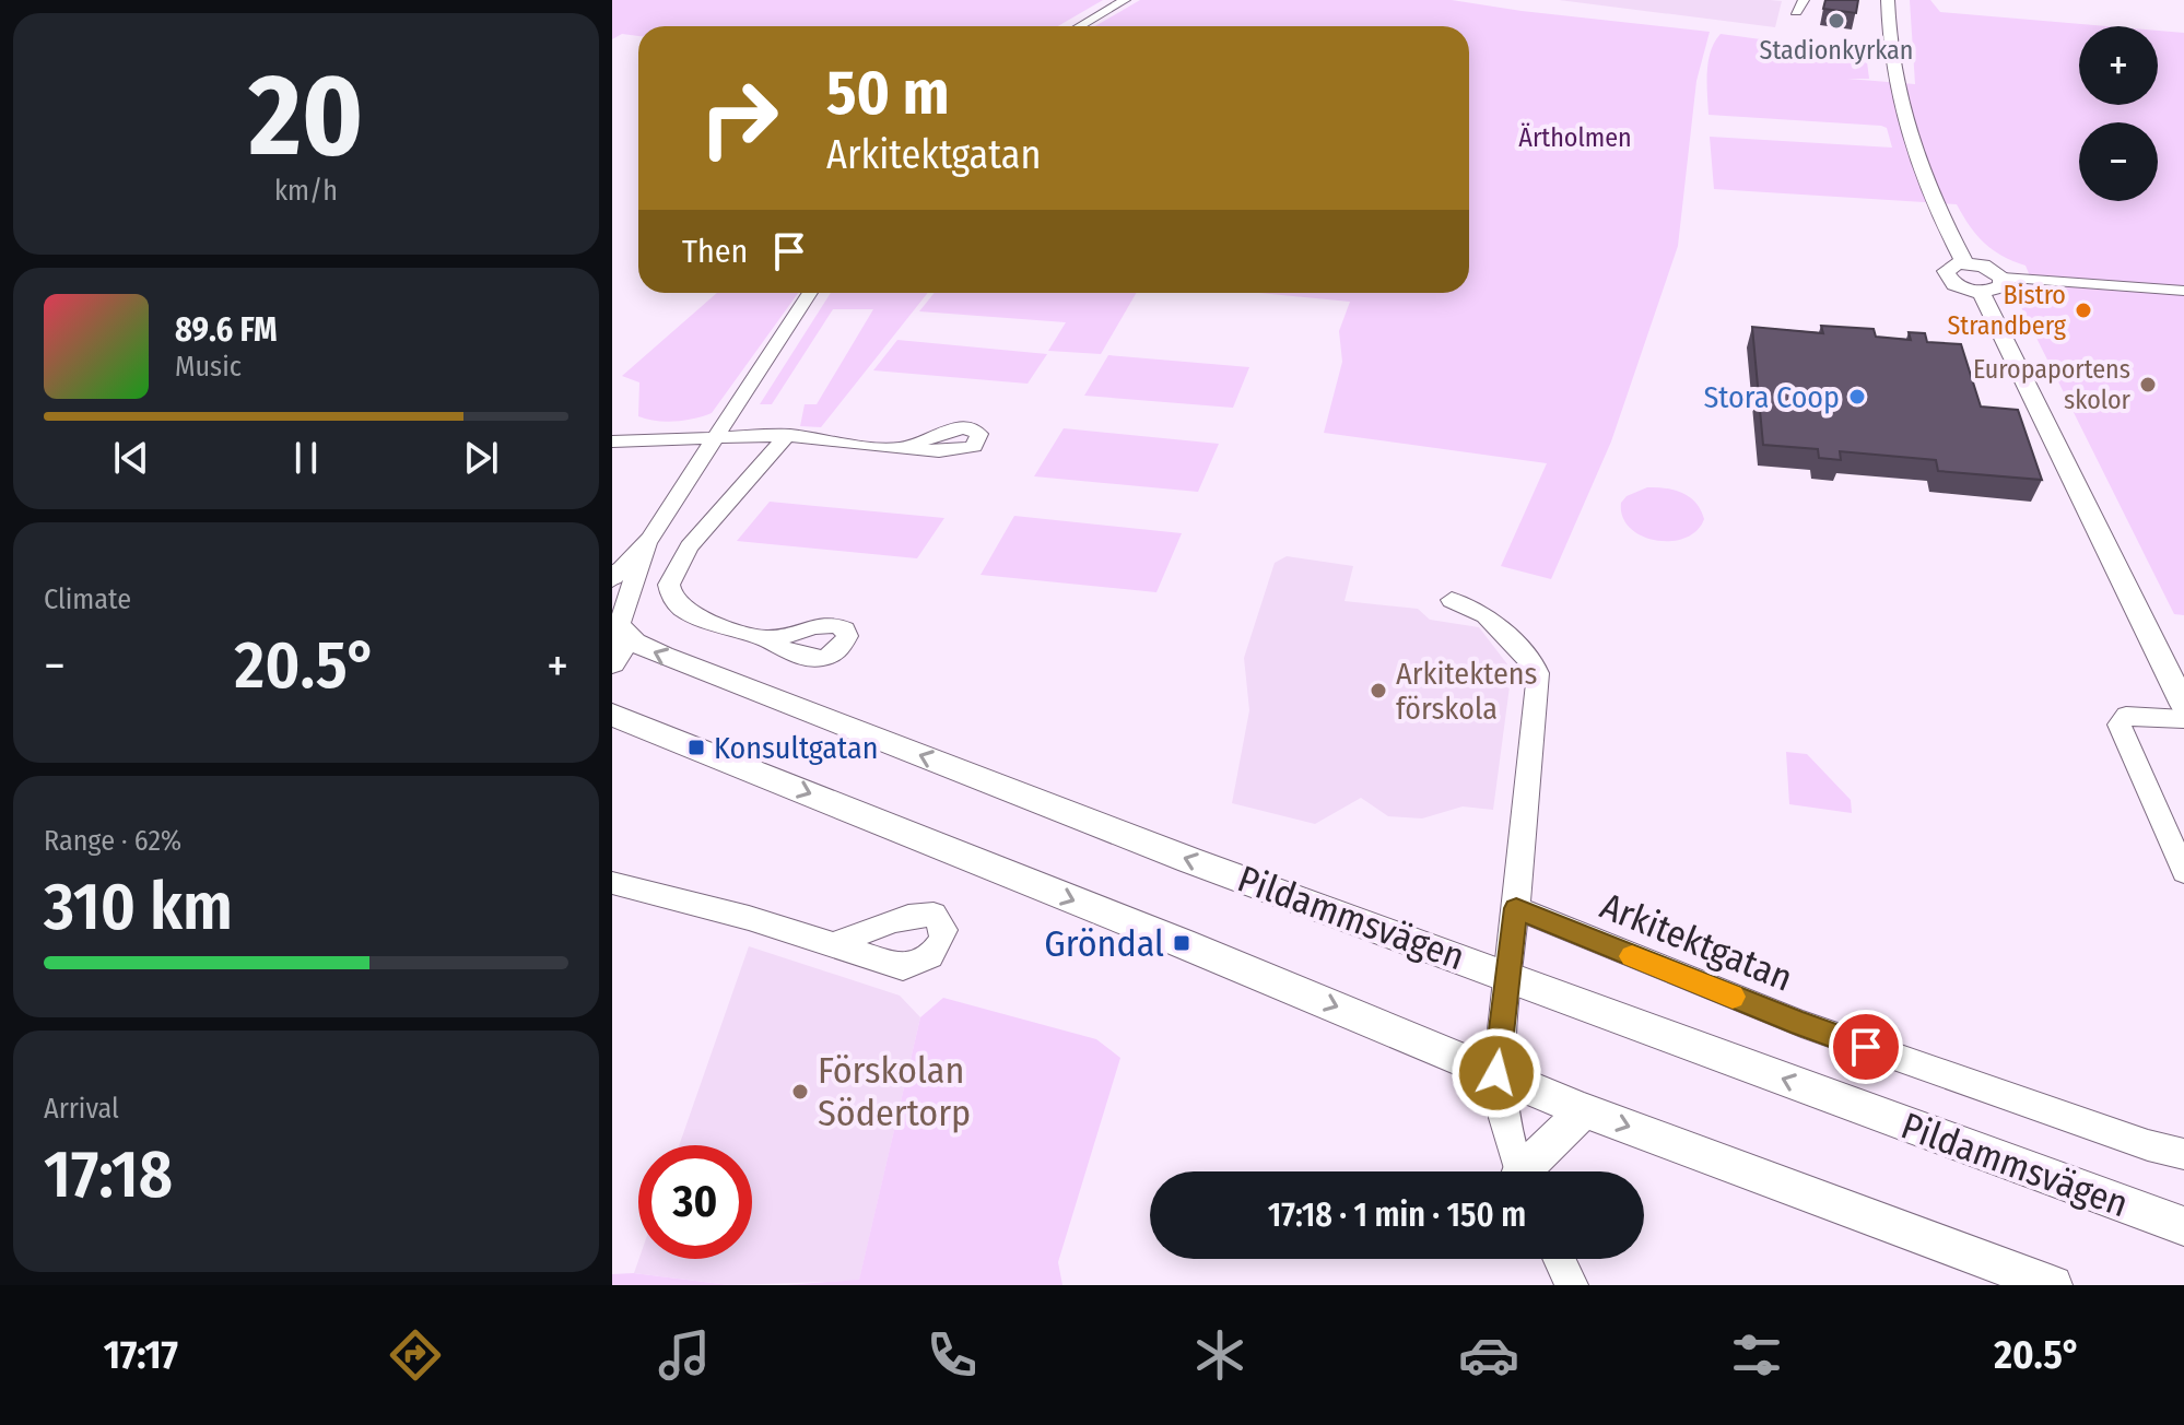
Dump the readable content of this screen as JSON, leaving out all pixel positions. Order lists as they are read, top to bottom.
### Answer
{
  "streets": {
    "main road": ["Pildammsvägen"],
    "street": ["Arkitektgatan"]
  },
  "parks": ["Ärtholmen"],
  "places": {
    "other": [
      "Stadionkyrkan",
      "Bistro Strandberg",
      "Europaportens skolor",
      "Stora Coop",
      "Arkitektens förskola",
      "Förskolan Södertorp"
    ],
    "transit": ["Konsultgatan", "Gröndal"]
  },
  "page": {
    "tile": [
      ["20", "km/h"],
      "Climate",
      ["Range · 62%", "310 km"],
      ["Arrival", "17:18"]
    ],
    "map_buttons": ["+", "−"],
    "turn": ["50 m", "Arkitektgatan"],
    "then": "Then",
    "song": ["89.6 FM", "Music"],
    "heat": ["−", "20.5°", "+"],
    "limit": "30",
    "trip": "17:18 · 1 min · 150 m",
    "tabs": ["17:17", "20.5°"]
  }
}
